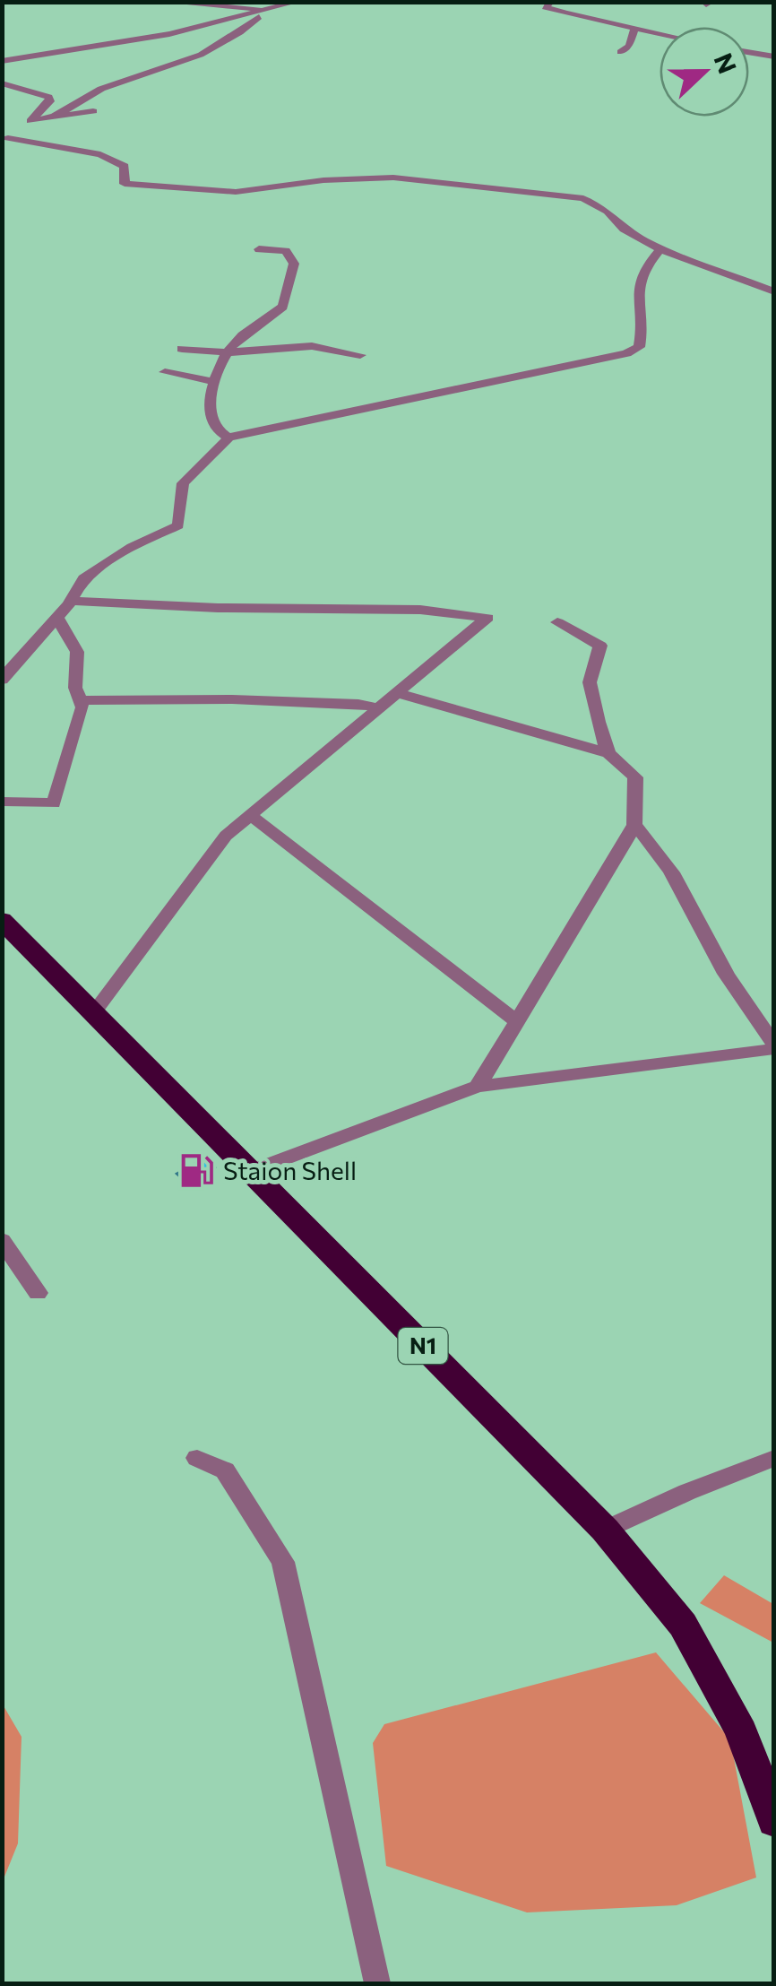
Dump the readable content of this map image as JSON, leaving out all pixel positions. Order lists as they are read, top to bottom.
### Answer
{
  "streets": {
    "highway": ["N1"]
  },
  "places": {
    "fuel station": ["Staion Shell"]
  },
  "north": "right"
}
